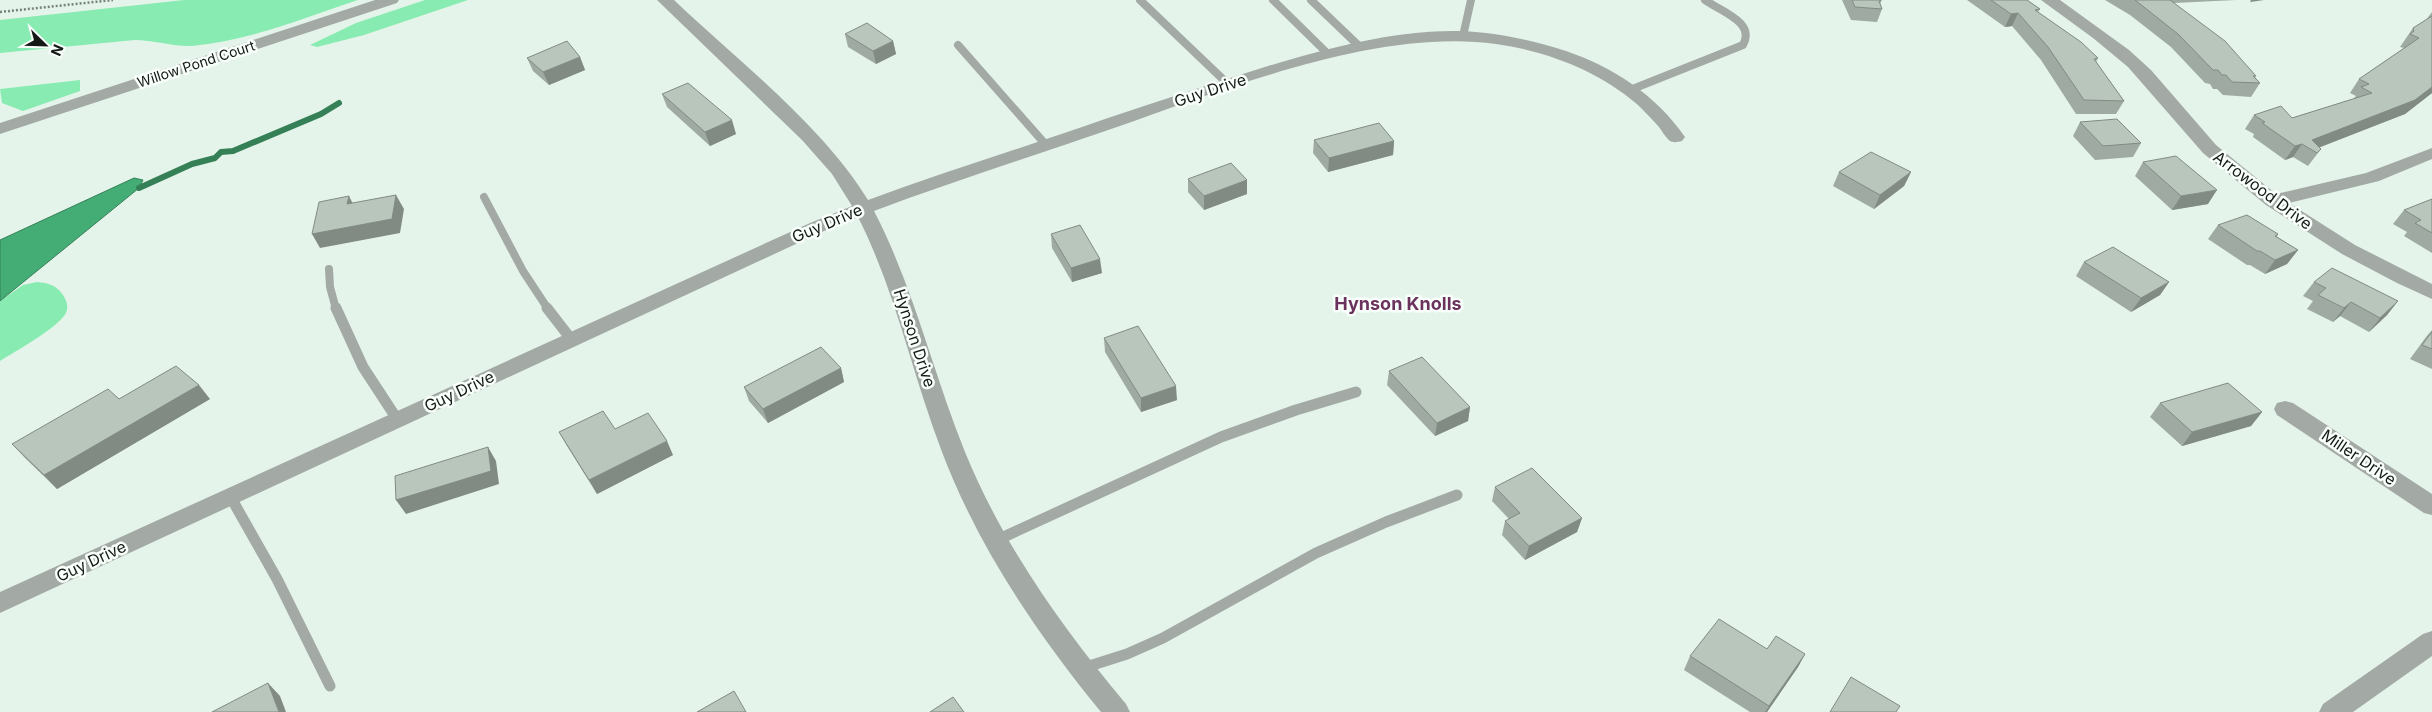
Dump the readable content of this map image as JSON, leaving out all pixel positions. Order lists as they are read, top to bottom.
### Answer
{
  "streets": {
    "street": [
      "Willow Pond Court",
      "Guy Drive",
      "Arrowood Drive",
      "Hynson Drive",
      "Miller Drive"
    ]
  },
  "crossings": [
    ["Guy Drive", "Hynson Drive"]
  ],
  "districts": ["Hynson Knolls"],
  "north": "bottom right"
}
